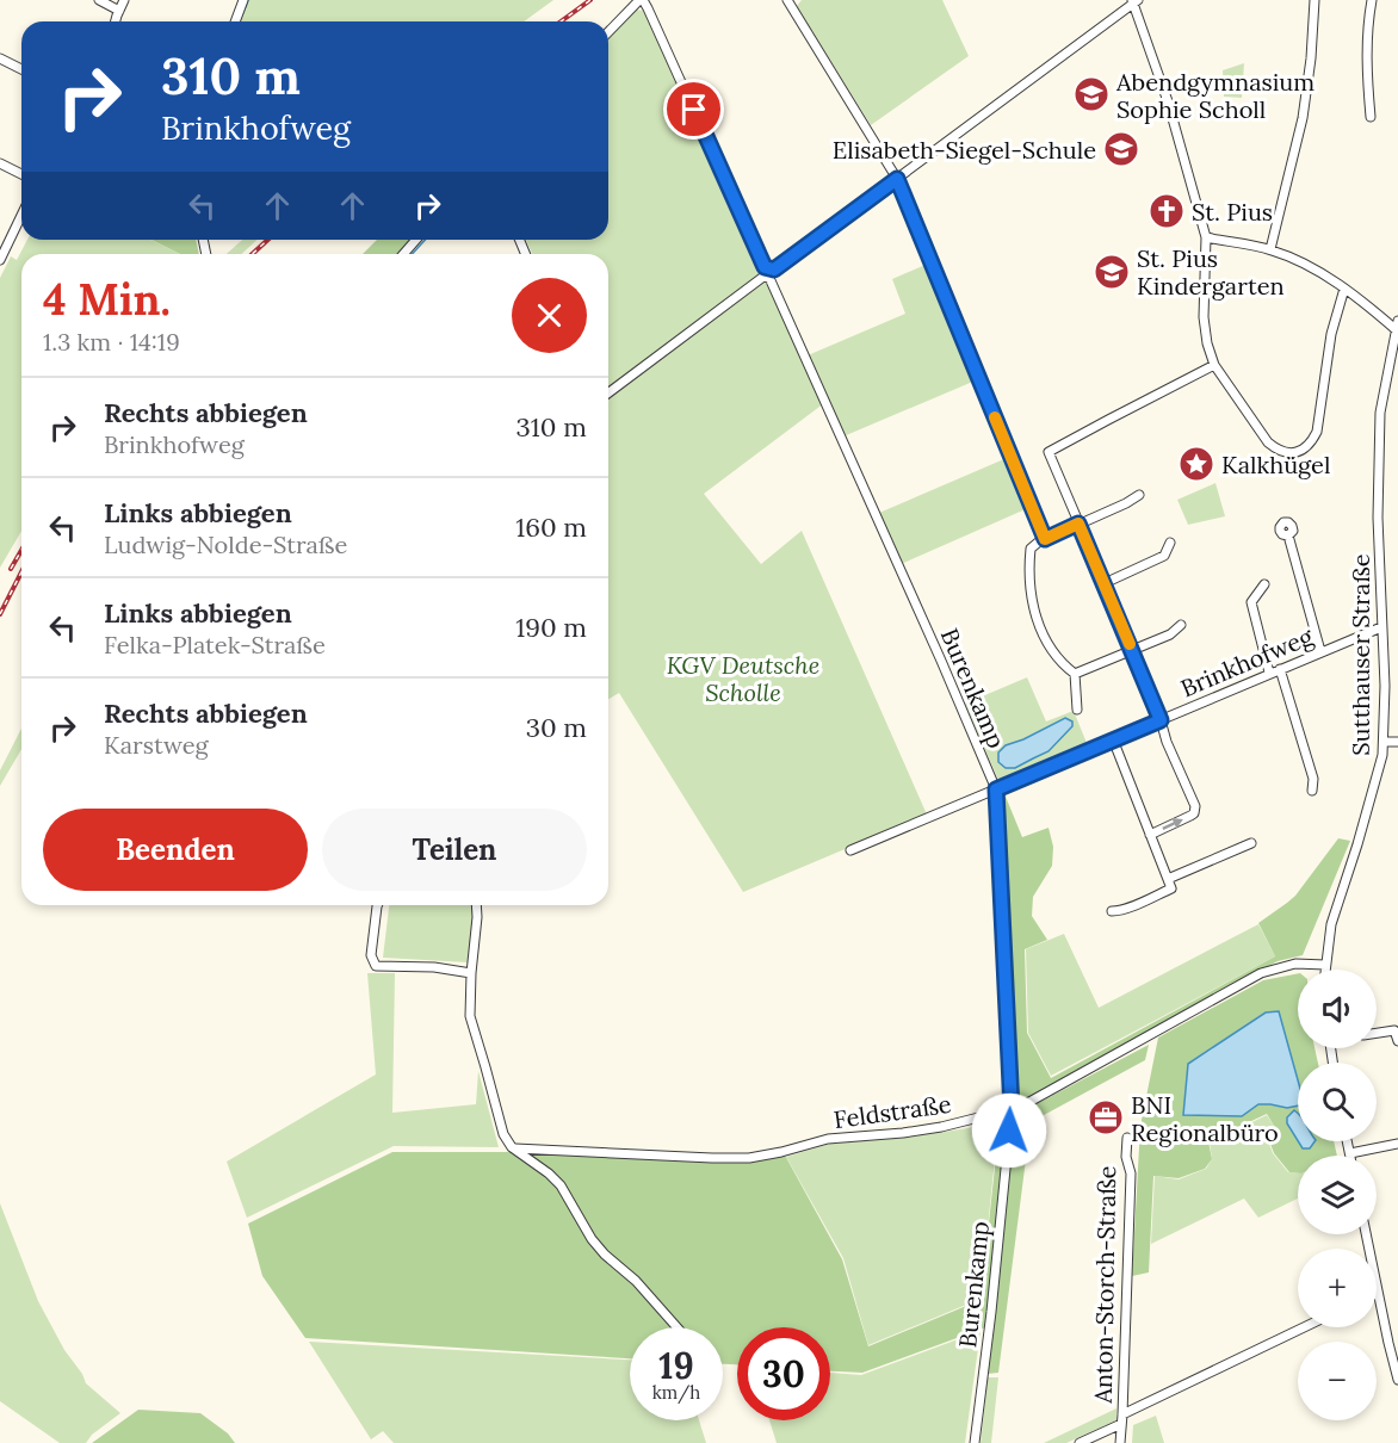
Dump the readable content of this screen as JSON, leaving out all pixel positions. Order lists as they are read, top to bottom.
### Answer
{
  "streets": {
    "street": [
      "Sutthauser Straße",
      "Brinkhofweg",
      "Burenkamp",
      "Feldstraße",
      "Anton-Storch-Straße"
    ]
  },
  "crossings": [
    ["Sutthauser Straße", "Brinkhofweg"],
    ["Sutthauser Straße", "Feldstraße"],
    ["Brinkhofweg", "Burenkamp"],
    ["Burenkamp", "Feldstraße"]
  ],
  "parks": ["KGV Deutsche Scholle"],
  "places": {
    "school or university": ["Abendgymnasium Sophie Scholl", "Elisabeth-Siegel-Schule", "St. Pius Kindergarten"],
    "church": ["St. Pius"],
    "place": ["Kalkhügel"],
    "office": ["BNI Regionalbüro"]
  },
  "page": {
    "turn": ["310 m", "Brinkhofweg"],
    "heading": ["4 Min.", "1.3 km · 14:19"],
    "list": [
      {
        "name": "Rechts abbiegen",
        "note": "Brinkhofweg",
        "value": "310 m"
      },
      {
        "name": "Links abbiegen",
        "note": "Ludwig-Nolde-Straße",
        "value": "160 m"
      },
      {
        "name": "Links abbiegen",
        "note": "Felka-Platek-Straße",
        "value": "190 m"
      },
      {
        "name": "Rechts abbiegen",
        "note": "Karstweg",
        "value": "30 m"
      }
    ],
    "buttons": ["Beenden", "Teilen"],
    "map_buttons": ["+", "−"],
    "speed": "19 km/h",
    "limit": "30"
  }
}
